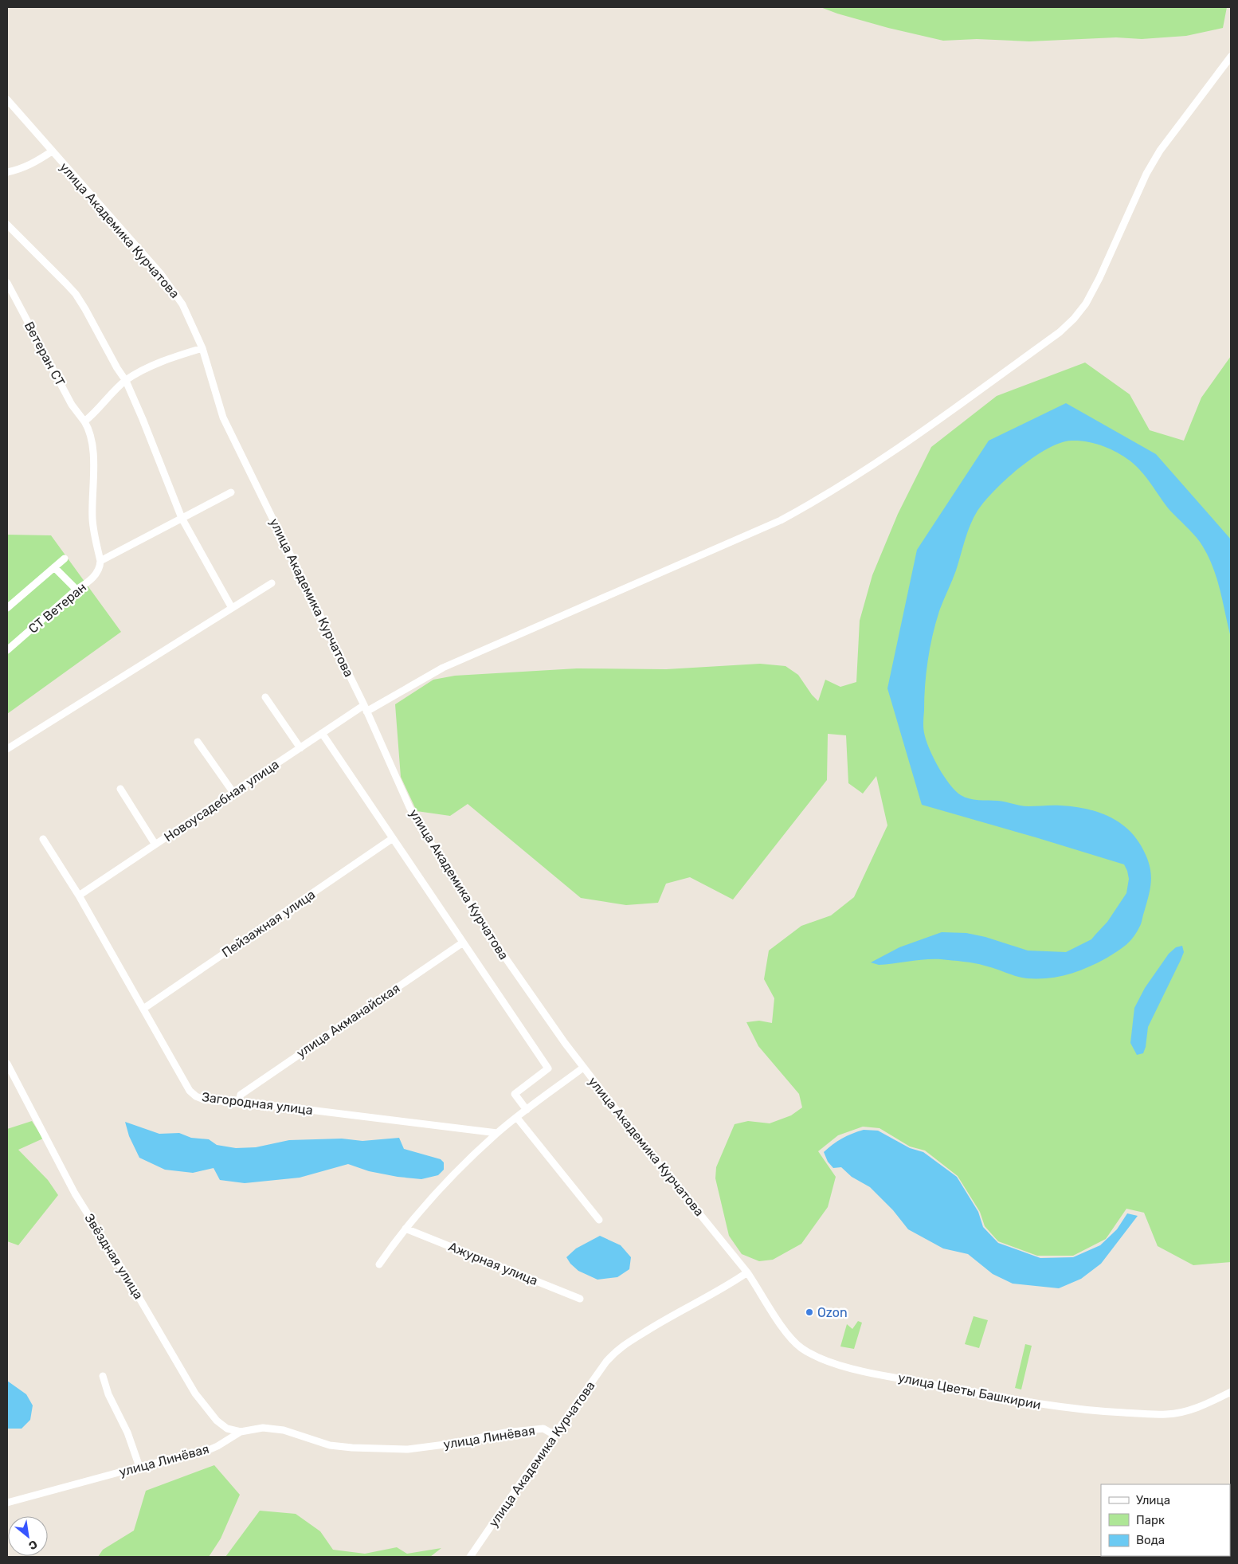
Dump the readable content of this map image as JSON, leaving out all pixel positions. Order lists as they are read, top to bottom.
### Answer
{
  "streets": {
    "street": [
      "улица Академика Курчатова",
      "Ветеран СТ",
      "СТ Ветеран",
      "Новоусадебная улица",
      "Пейзажная улица",
      "улица Акманайская",
      "Загородная улица",
      "Звёздная улица",
      "Ажурная улица",
      "улица Цветы Башкирии",
      "улица Линёвая"
    ]
  },
  "crossings": [
    ["улица Академика Курчатова", "Новоусадебная улица"],
    ["улица Академика Курчатова", "улица Цветы Башкирии"],
    ["улица Академика Курчатова", "улица Линёвая"],
    ["Ветеран СТ", "СТ Ветеран"],
    ["Новоусадебная улица", "Загородная улица"],
    ["Пейзажная улица", "Загородная улица"],
    ["улица Акманайская", "Загородная улица"],
    ["Звёздная улица", "улица Линёвая"]
  ],
  "places": ["Ozon"],
  "legend": ["Улица", "Парк", "Вода"],
  "north": "bottom right"
}
